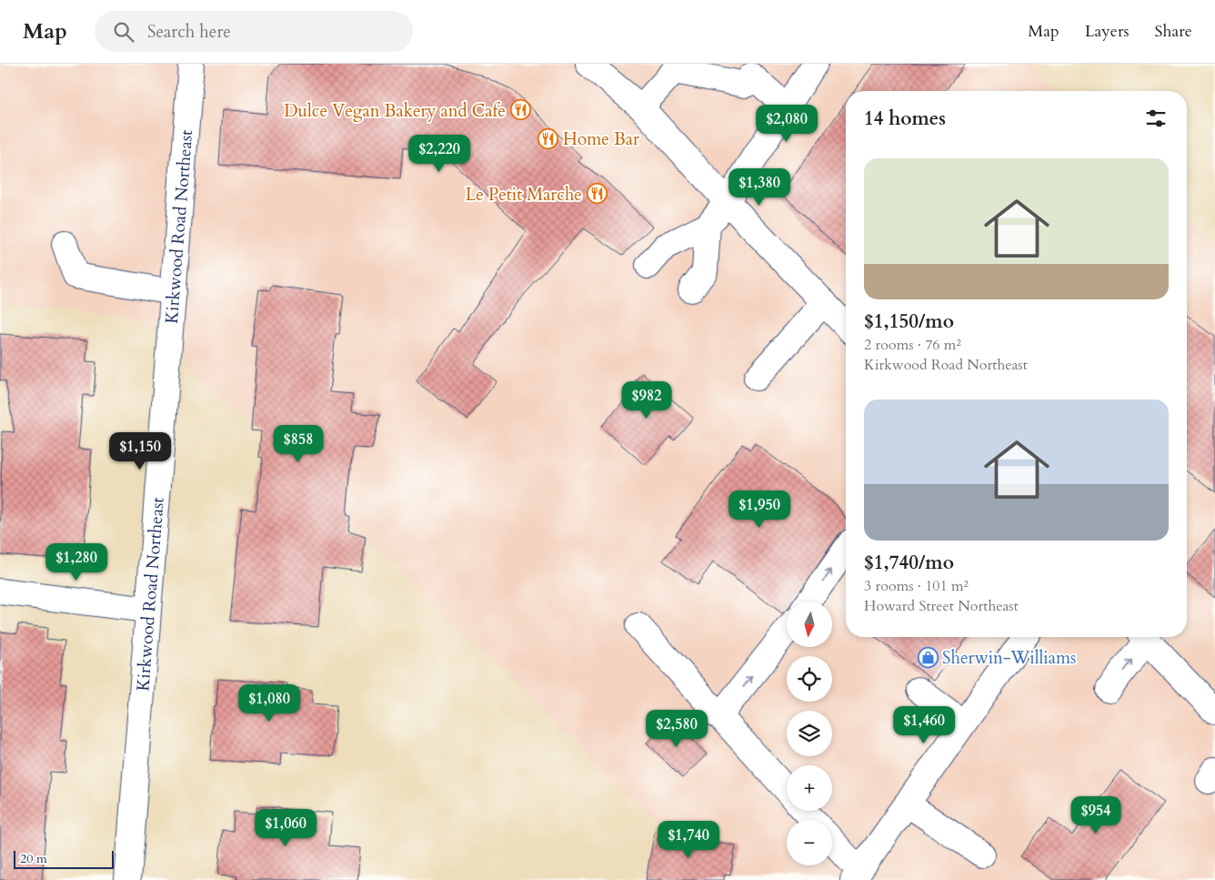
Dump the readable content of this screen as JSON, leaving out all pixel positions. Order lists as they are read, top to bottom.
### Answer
{
  "streets": {
    "street": ["Kirkwood Road Northeast"]
  },
  "places": {
    "restaurant": ["Dulce Vegan Bakery and Cafe", "Home Bar", "Le Petit Marche"],
    "shop": ["Sherwin-Williams"]
  },
  "scale_bar": "20 m",
  "north": "bottom",
  "page": {
    "header": "Map",
    "search": "Search here",
    "nav": ["Map", "Layers", "Share"],
    "heading": "14 homes",
    "price": [
      "$2,080",
      "$2,220",
      "$1,380",
      "$982",
      "$858",
      "$1,150",
      "$1,950",
      "$1,280",
      "$1,080",
      "$1,460",
      "$2,580",
      "$954",
      "$1,060",
      "$1,740"
    ],
    "list": [
      {
        "name": "$1,150/mo",
        "note": "2 rooms · 76 m² · Kirkwood Road Northeast"
      },
      {
        "name": "$1,740/mo",
        "note": "3 rooms · 101 m² · Howard Street Northeast"
      }
    ],
    "map_buttons": ["+", "−"],
    "scale": "20 m"
  }
}
